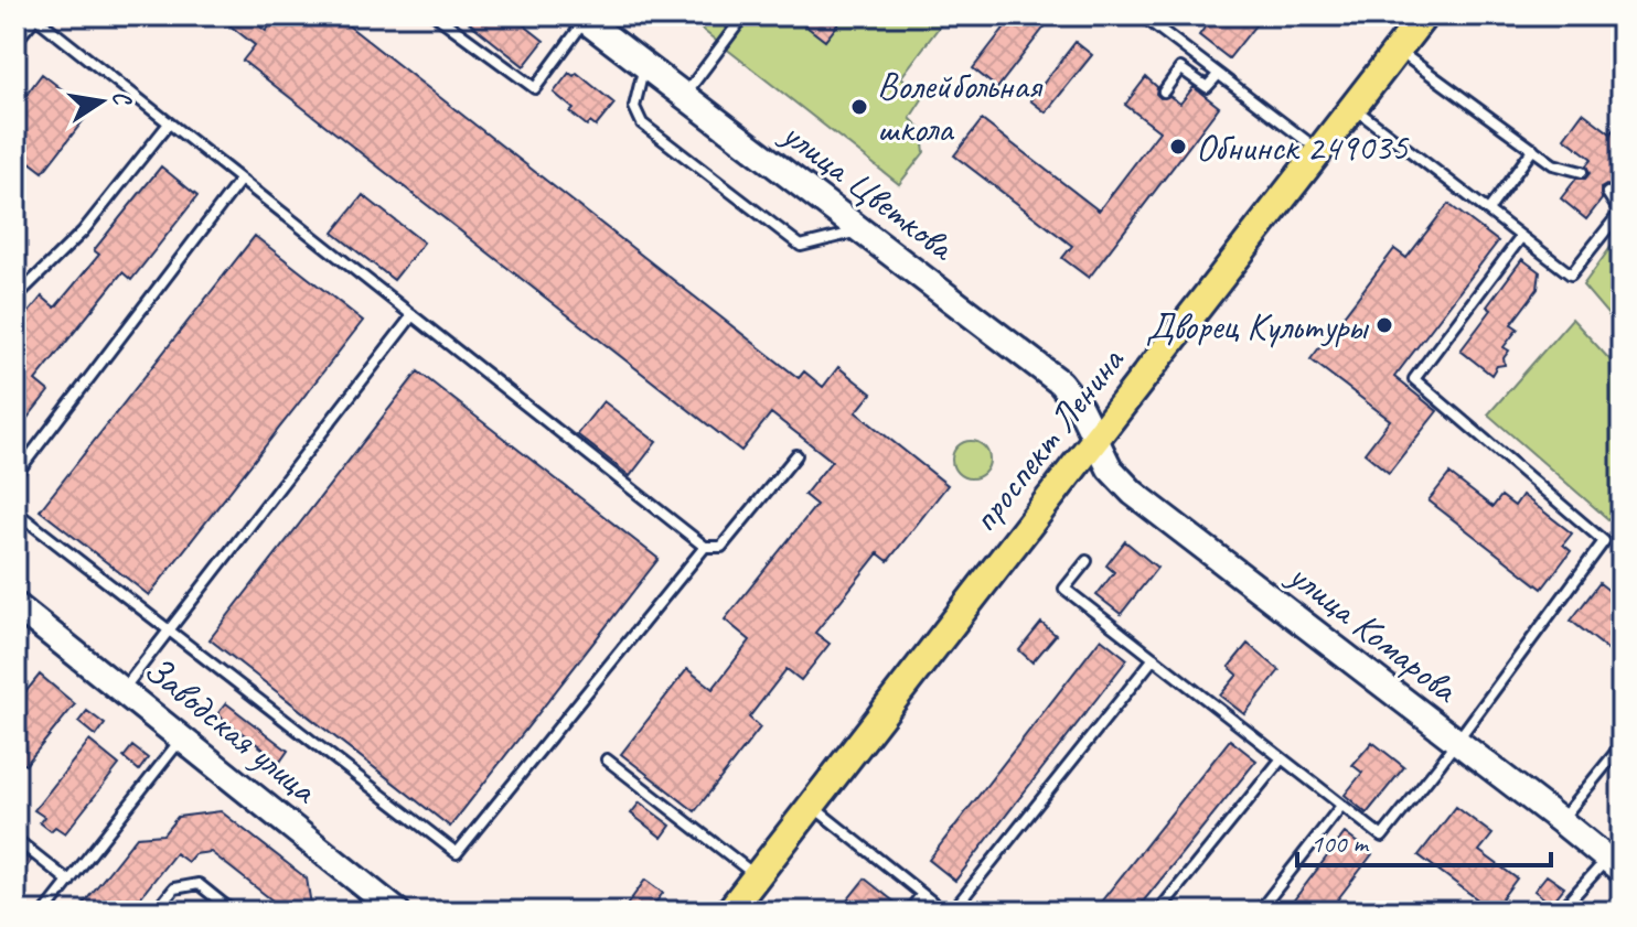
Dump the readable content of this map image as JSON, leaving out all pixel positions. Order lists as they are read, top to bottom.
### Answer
{
  "streets": {
    "main road": ["проспект Ленина"],
    "street": ["улица Цветкова", "улица Комарова", "Заводская улица"]
  },
  "crossings": [
    ["улица Цветкова", "проспект Ленина"],
    ["улица Цветкова", "улица Комарова"],
    ["проспект Ленина", "улица Комарова"]
  ],
  "places": ["Волейбольная школа", "Обнинск 249035", "Дворец Культуры"],
  "scale_bar": "100 m",
  "north": "right"
}
